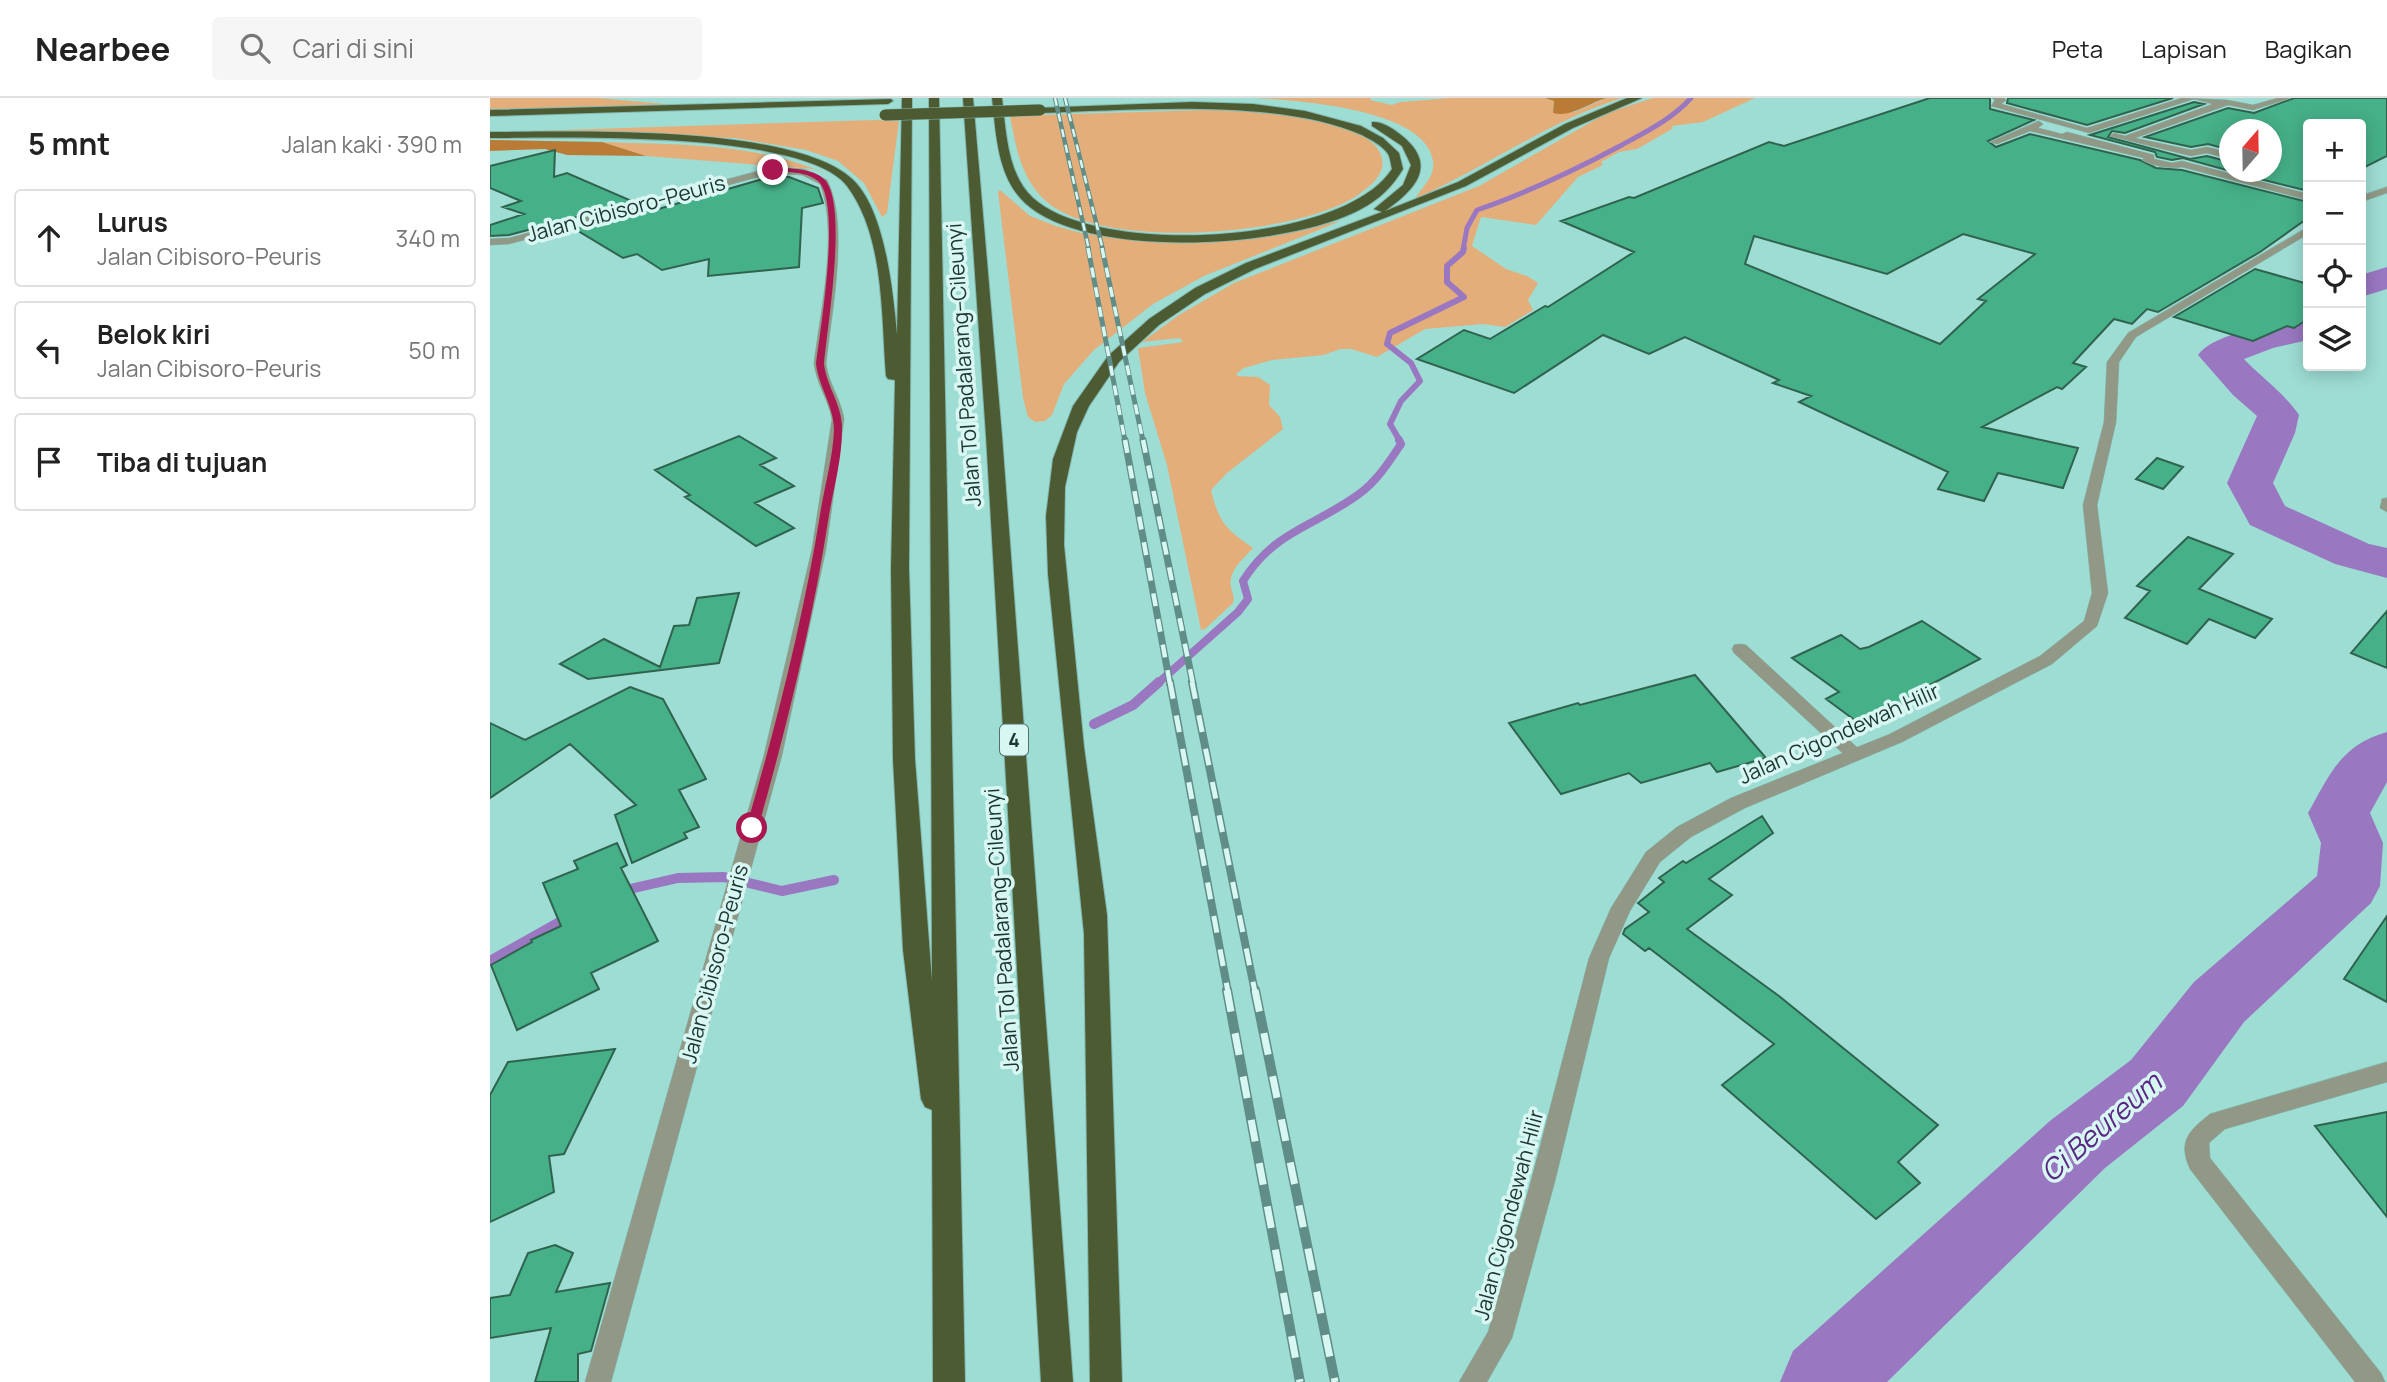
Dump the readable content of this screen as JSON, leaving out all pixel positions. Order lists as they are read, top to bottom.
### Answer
{
  "streets": {
    "highway": ["Jalan Tol Padalarang–Cileunyi", "4"],
    "street": ["Jalan Cibisoro-Peuris", "Jalan Cigondewah Hilir"]
  },
  "water": ["Ci Beureum"],
  "north": "top",
  "page": {
    "header": "Nearbee",
    "search": "Cari di sini",
    "nav": ["Peta", "Lapisan", "Bagikan"],
    "heading": ["5 mnt", "Jalan kaki · 390 m"],
    "map_buttons": ["+", "−"],
    "list": [
      ["Lurus", "Jalan Cibisoro-Peuris", "340 m"],
      ["Belok kiri", "Jalan Cibisoro-Peuris", "50 m"],
      "Tiba di tujuan"
    ]
  }
}
